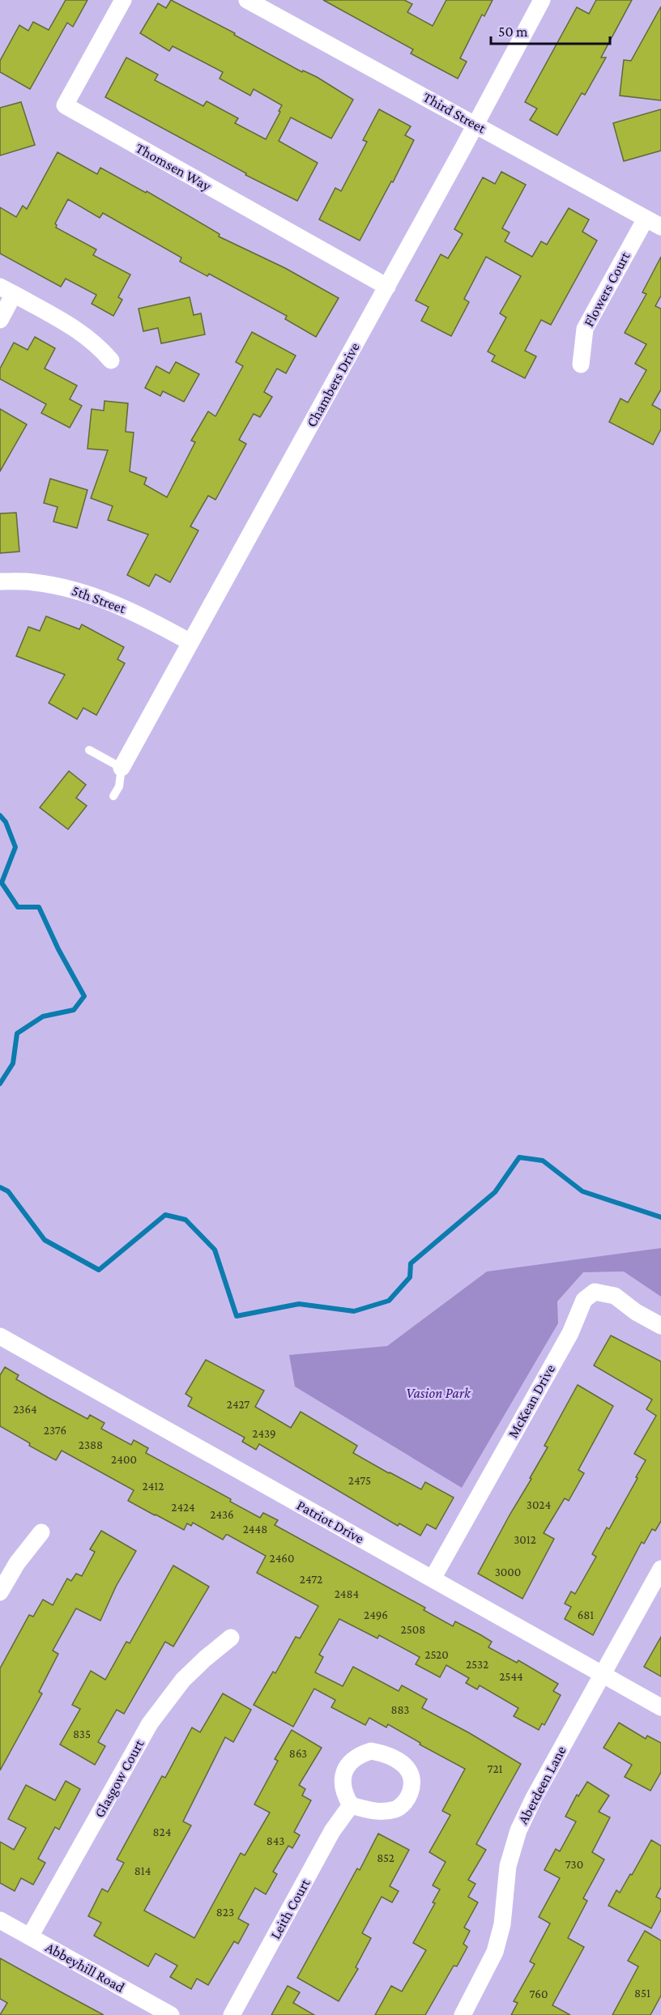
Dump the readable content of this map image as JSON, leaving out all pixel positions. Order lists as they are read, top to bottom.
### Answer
{
  "streets": {
    "street": [
      "Third Street",
      "Thomsen Way",
      "Flowers Court",
      "Chambers Drive",
      "5th Street",
      "McKean Drive",
      "Patriot Drive",
      "Glasgow Court",
      "Aberdeen Lane",
      "Leith Court",
      "Abbeyhill Road"
    ]
  },
  "crossings": [
    ["Third Street", "Flowers Court"],
    ["Third Street", "Chambers Drive"],
    ["Thomsen Way", "Chambers Drive"],
    ["Chambers Drive", "5th Street"],
    ["McKean Drive", "Patriot Drive"],
    ["Patriot Drive", "Aberdeen Lane"],
    ["Glasgow Court", "Abbeyhill Road"]
  ],
  "parks": ["Vasion Park"],
  "house_numbers": [
    "2427",
    "2364",
    "2376",
    "2439",
    "2388",
    "2400",
    "2475",
    "2412",
    "3024",
    "2424",
    "2436",
    "2448",
    "3012",
    "2460",
    "3000",
    "2472",
    "2484",
    "2496",
    "681",
    "2508",
    "2520",
    "2532",
    "2544",
    "883",
    "835",
    "863",
    "721",
    "824",
    "843",
    "852",
    "730",
    "814",
    "823",
    "851",
    "760"
  ],
  "scale_bar": "50 m"
}
